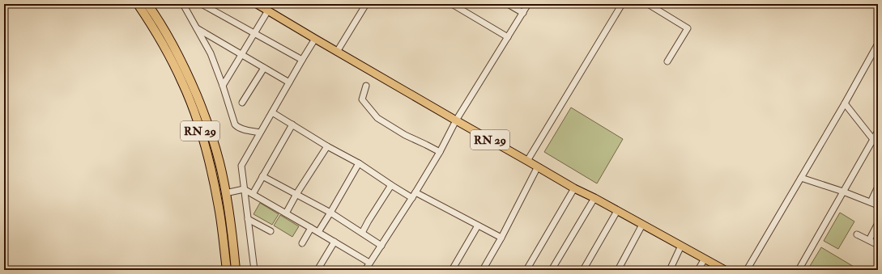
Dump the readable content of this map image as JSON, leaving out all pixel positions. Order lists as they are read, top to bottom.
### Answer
{
  "streets": {
    "highway": ["RN 29"]
  }
}
